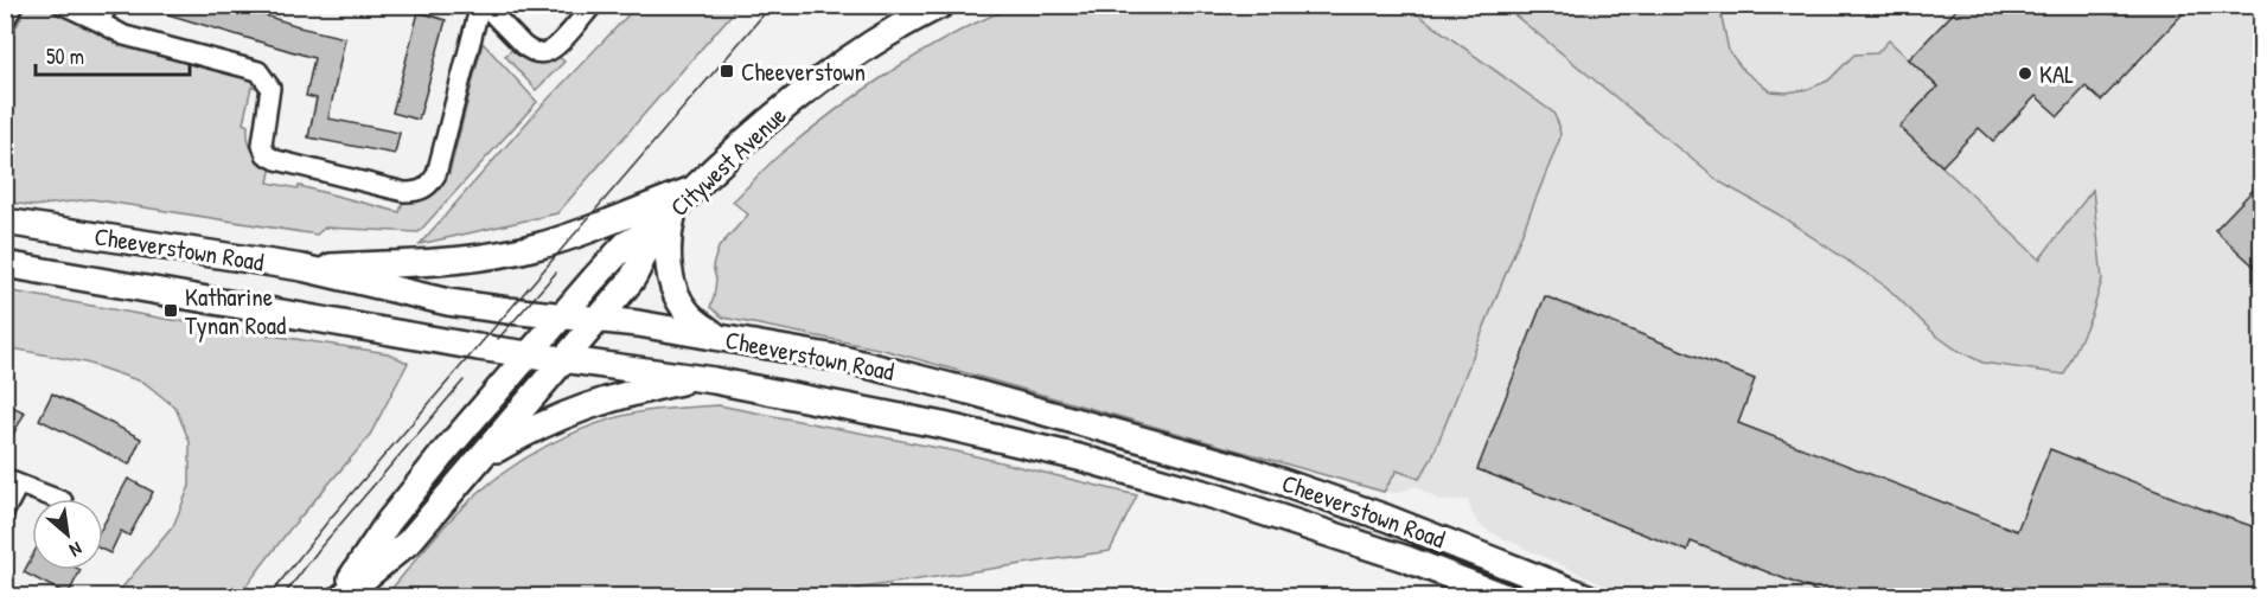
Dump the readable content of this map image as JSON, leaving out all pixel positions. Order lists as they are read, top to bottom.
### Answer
{
  "streets": {
    "main road": ["Citywest Avenue", "Cheeverstown Road"]
  },
  "crossings": [
    ["Citywest Avenue", "Cheeverstown Road"]
  ],
  "places": {
    "transit": ["Cheeverstown", "Katharine Tynan Road"],
    "other": ["KAL"]
  },
  "scale_bar": "50 m",
  "north": "bottom right"
}
